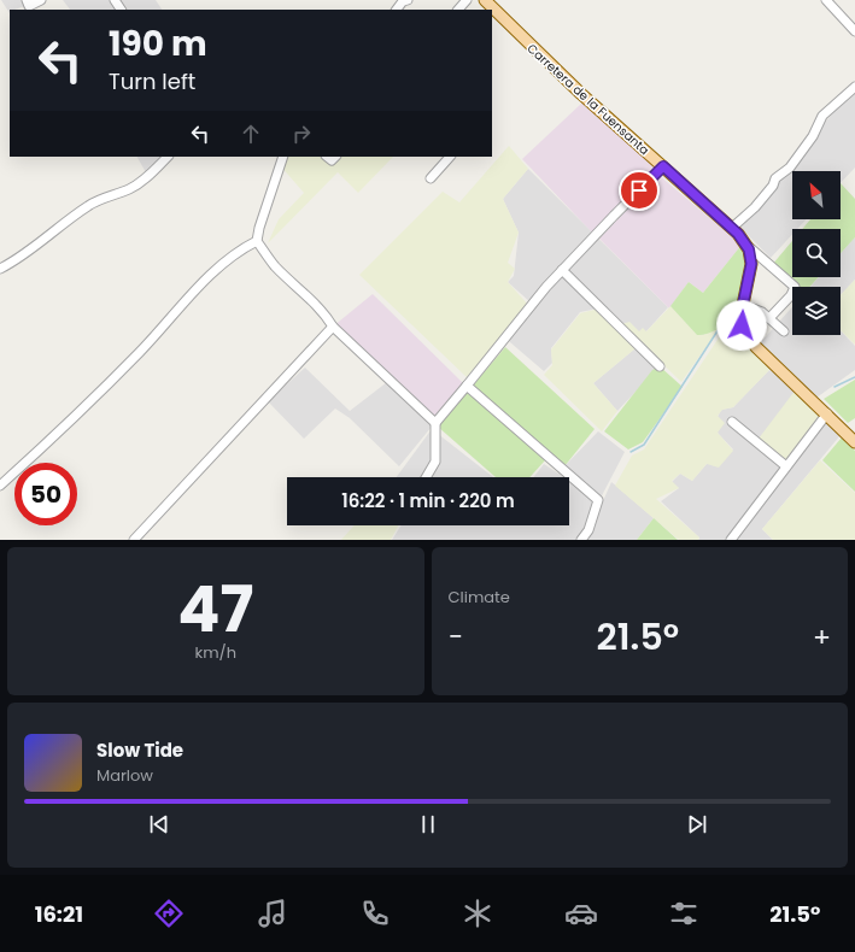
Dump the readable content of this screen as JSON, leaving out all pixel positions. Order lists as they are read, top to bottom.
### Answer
{
  "streets": {
    "main road": ["Carretera de la Fuensanta"]
  },
  "north": "top left",
  "page": {
    "turn": ["190 m", "Turn left"],
    "limit": "50",
    "trip": "16:22 · 1 min · 220 m",
    "tile": [
      ["47", "km/h"],
      "Climate"
    ],
    "heat": ["−", "21.5°", "+"],
    "song": ["Slow Tide", "Marlow"],
    "tabs": ["16:21", "21.5°"]
  }
}
